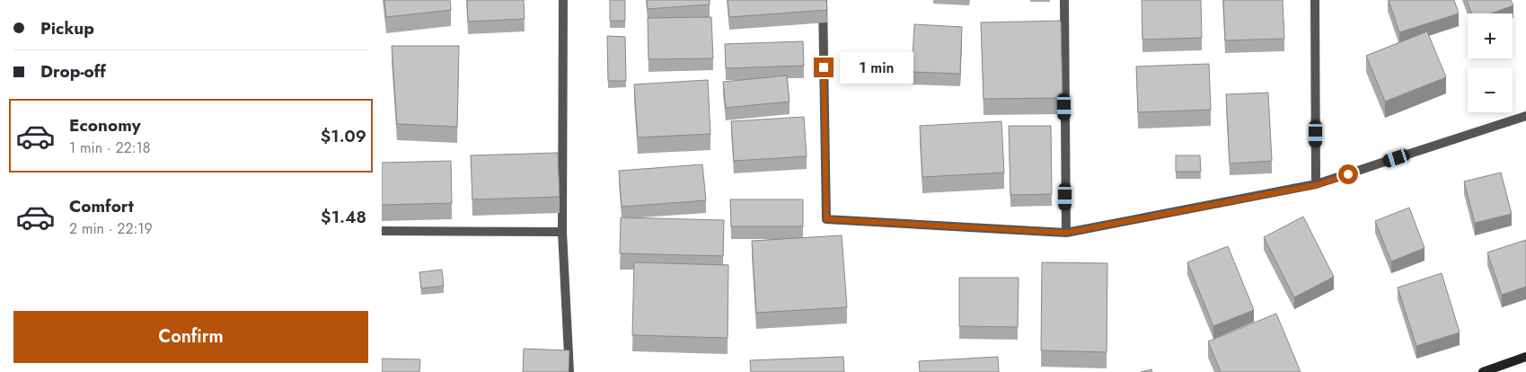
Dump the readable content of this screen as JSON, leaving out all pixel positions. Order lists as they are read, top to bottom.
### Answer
{
  "page": {
    "banner": ["Pickup", "Drop-off"],
    "map_buttons": ["+", "−"],
    "bubble": "1 min",
    "list": [
      {
        "name": "Economy",
        "note": "1 min · 22:18",
        "value": "$1.09"
      },
      {
        "name": "Comfort",
        "note": "2 min · 22:19",
        "value": "$1.48"
      }
    ],
    "buttons": "Confirm"
  }
}
